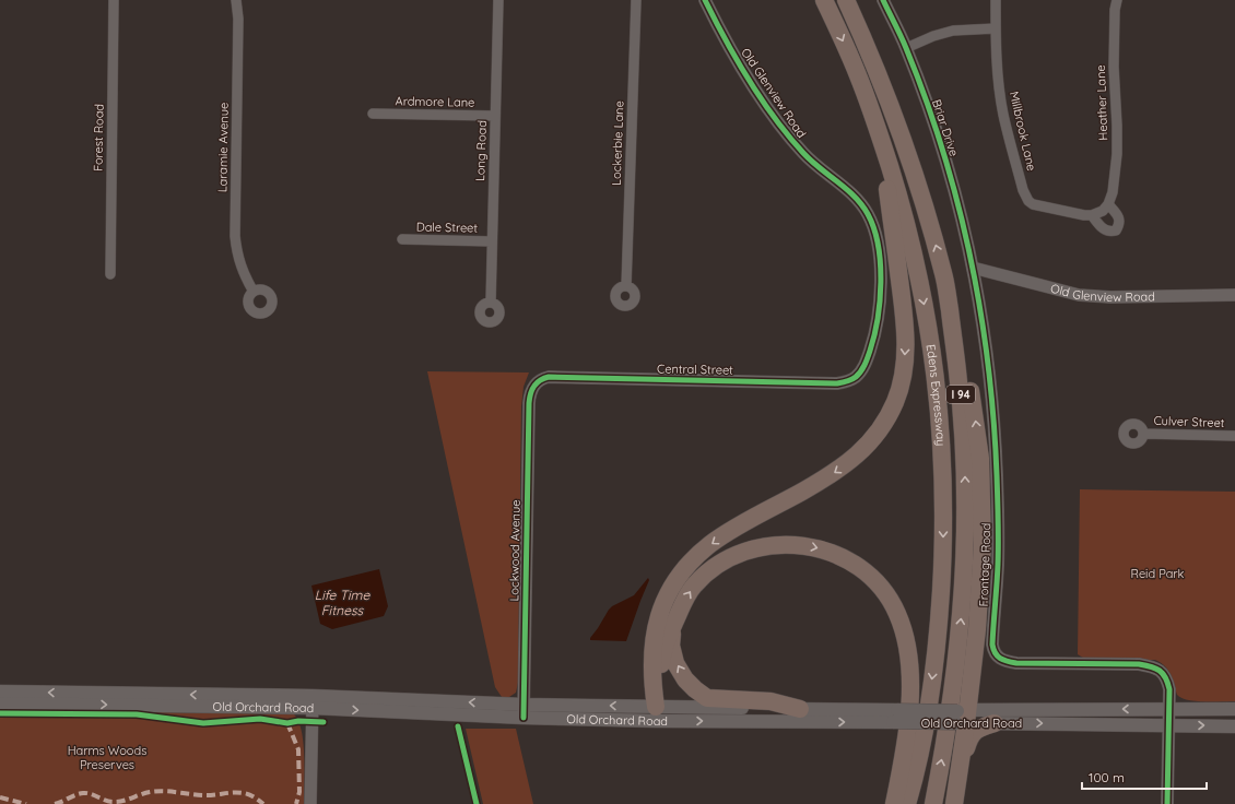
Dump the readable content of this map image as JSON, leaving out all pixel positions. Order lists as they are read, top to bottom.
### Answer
{
  "streets": {
    "highway": ["Edens Expressway", "I 94"],
    "main road": ["Old Orchard Road"],
    "street": [
      "Old Glenview Road",
      "Ardmore Lane",
      "Heather Lane",
      "Briar Drive",
      "Millbrook Lane",
      "Forest Road",
      "Lockerbie Lane",
      "Laramie Avenue",
      "Long Road",
      "Dale Street",
      "Central Street",
      "Culver Street",
      "Lockwood Avenue",
      "Frontage Road"
    ]
  },
  "crossings": [
    ["Old Glenview Road", "Briar Drive"],
    ["Old Glenview Road", "Central Street"],
    ["Old Glenview Road", "Frontage Road"],
    ["Ardmore Lane", "Long Road"],
    ["Heather Lane", "Millbrook Lane"],
    ["Briar Drive", "Frontage Road"],
    ["Long Road", "Dale Street"],
    ["Central Street", "Lockwood Avenue"],
    ["Lockwood Avenue", "Old Orchard Road"],
    ["Frontage Road", "Old Orchard Road"]
  ],
  "water": ["Life Time Fitness"],
  "parks": ["Reid Park", "Harms Woods Preserves"],
  "scale_bar": "100 m"
}
